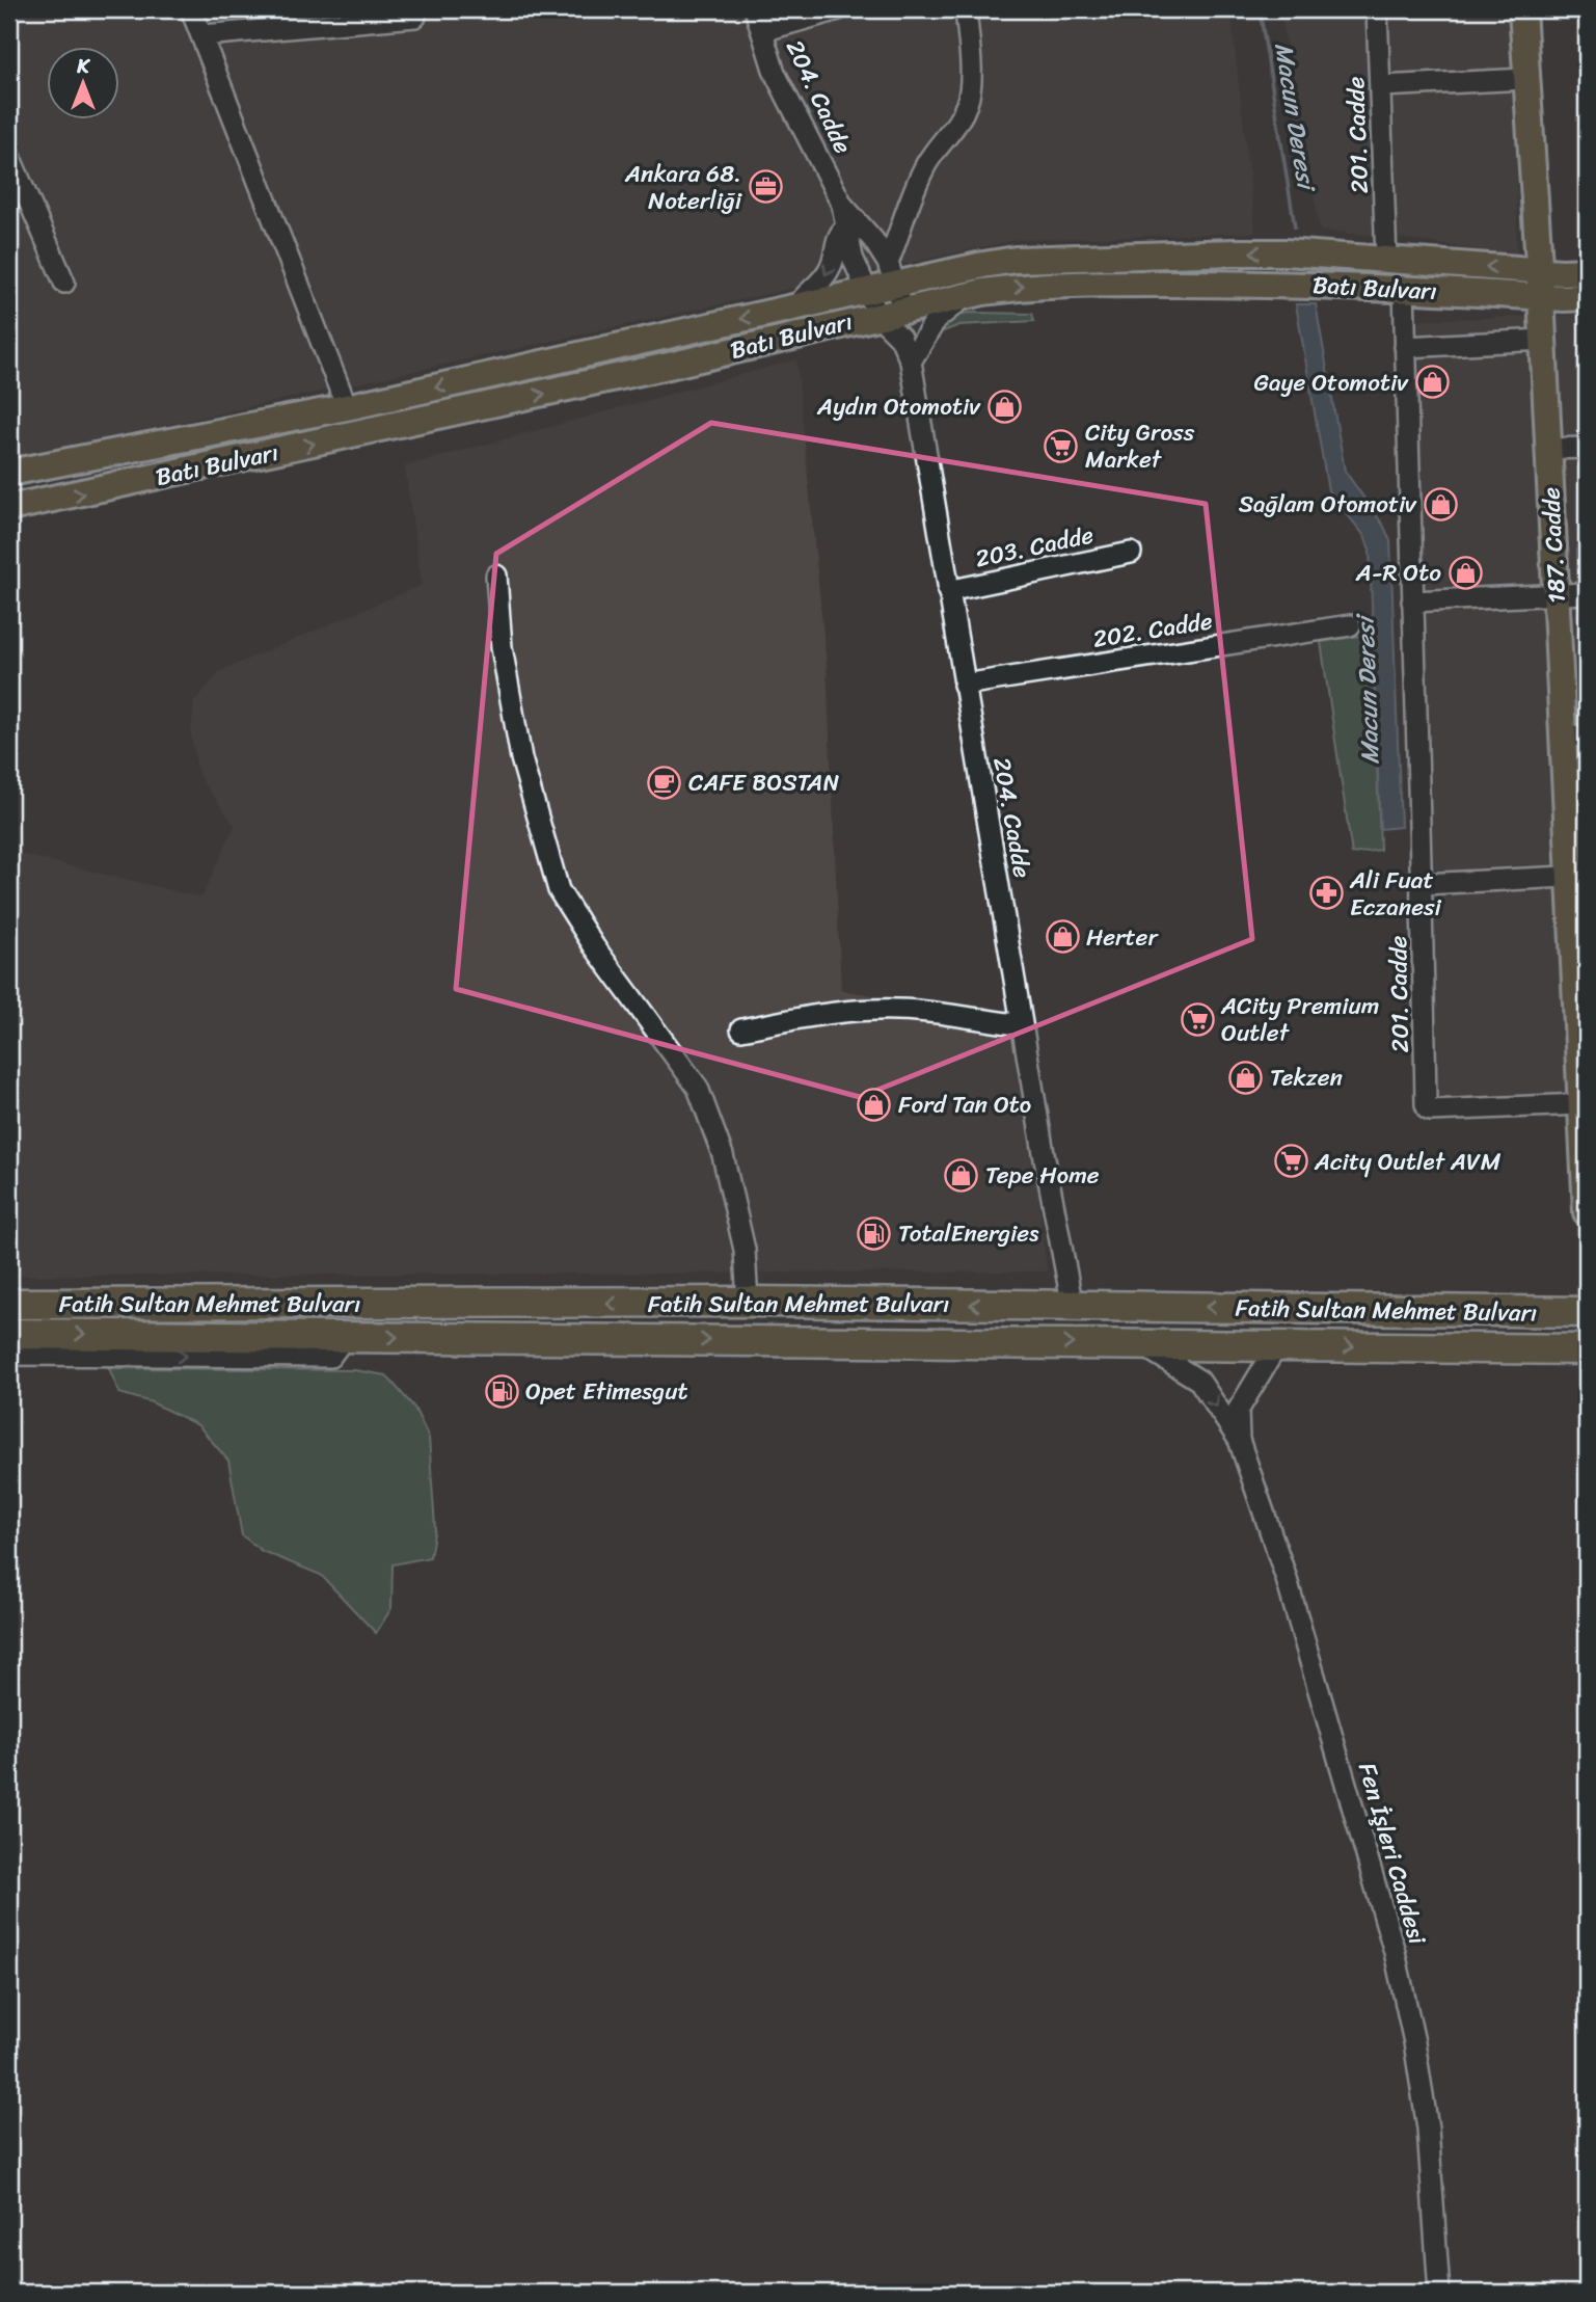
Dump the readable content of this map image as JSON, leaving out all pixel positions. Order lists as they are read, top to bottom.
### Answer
{
  "streets": {
    "highway": ["Fatih Sultan Mehmet Bulvarı"],
    "main road": ["Batı Bulvarı", "187. Cadde"],
    "street": [
      "204. Cadde",
      "201. Cadde",
      "203. Cadde",
      "202. Cadde",
      "Fen İşleri Caddesi"
    ]
  },
  "crossings": [
    ["204. Cadde", "Batı Bulvarı"],
    ["204. Cadde", "203. Cadde"],
    ["204. Cadde", "202. Cadde"],
    ["204. Cadde", "Fatih Sultan Mehmet Bulvarı"],
    ["201. Cadde", "Batı Bulvarı"],
    ["201. Cadde", "187. Cadde"],
    ["Batı Bulvarı", "187. Cadde"]
  ],
  "water": ["Macun Deresi"],
  "places": {
    "office": ["Ankara 68. Noterliği"],
    "shop": [
      "Gaye Otomotiv",
      "Aydın Otomotiv",
      "Sağlam Otomotiv",
      "A-R Oto",
      "Herter",
      "Tekzen",
      "Ford Tan Oto",
      "Tepe Home"
    ],
    "supermarket": ["City Gross Market", "ACity Premium Outlet", "Acity Outlet AVM"],
    "cafe": ["CAFE BOSTAN"],
    "pharmacy": ["Ali Fuat Eczanesi"],
    "fuel station": ["TotalEnergies", "Opet Etimesgut"]
  },
  "north": "top"
}
